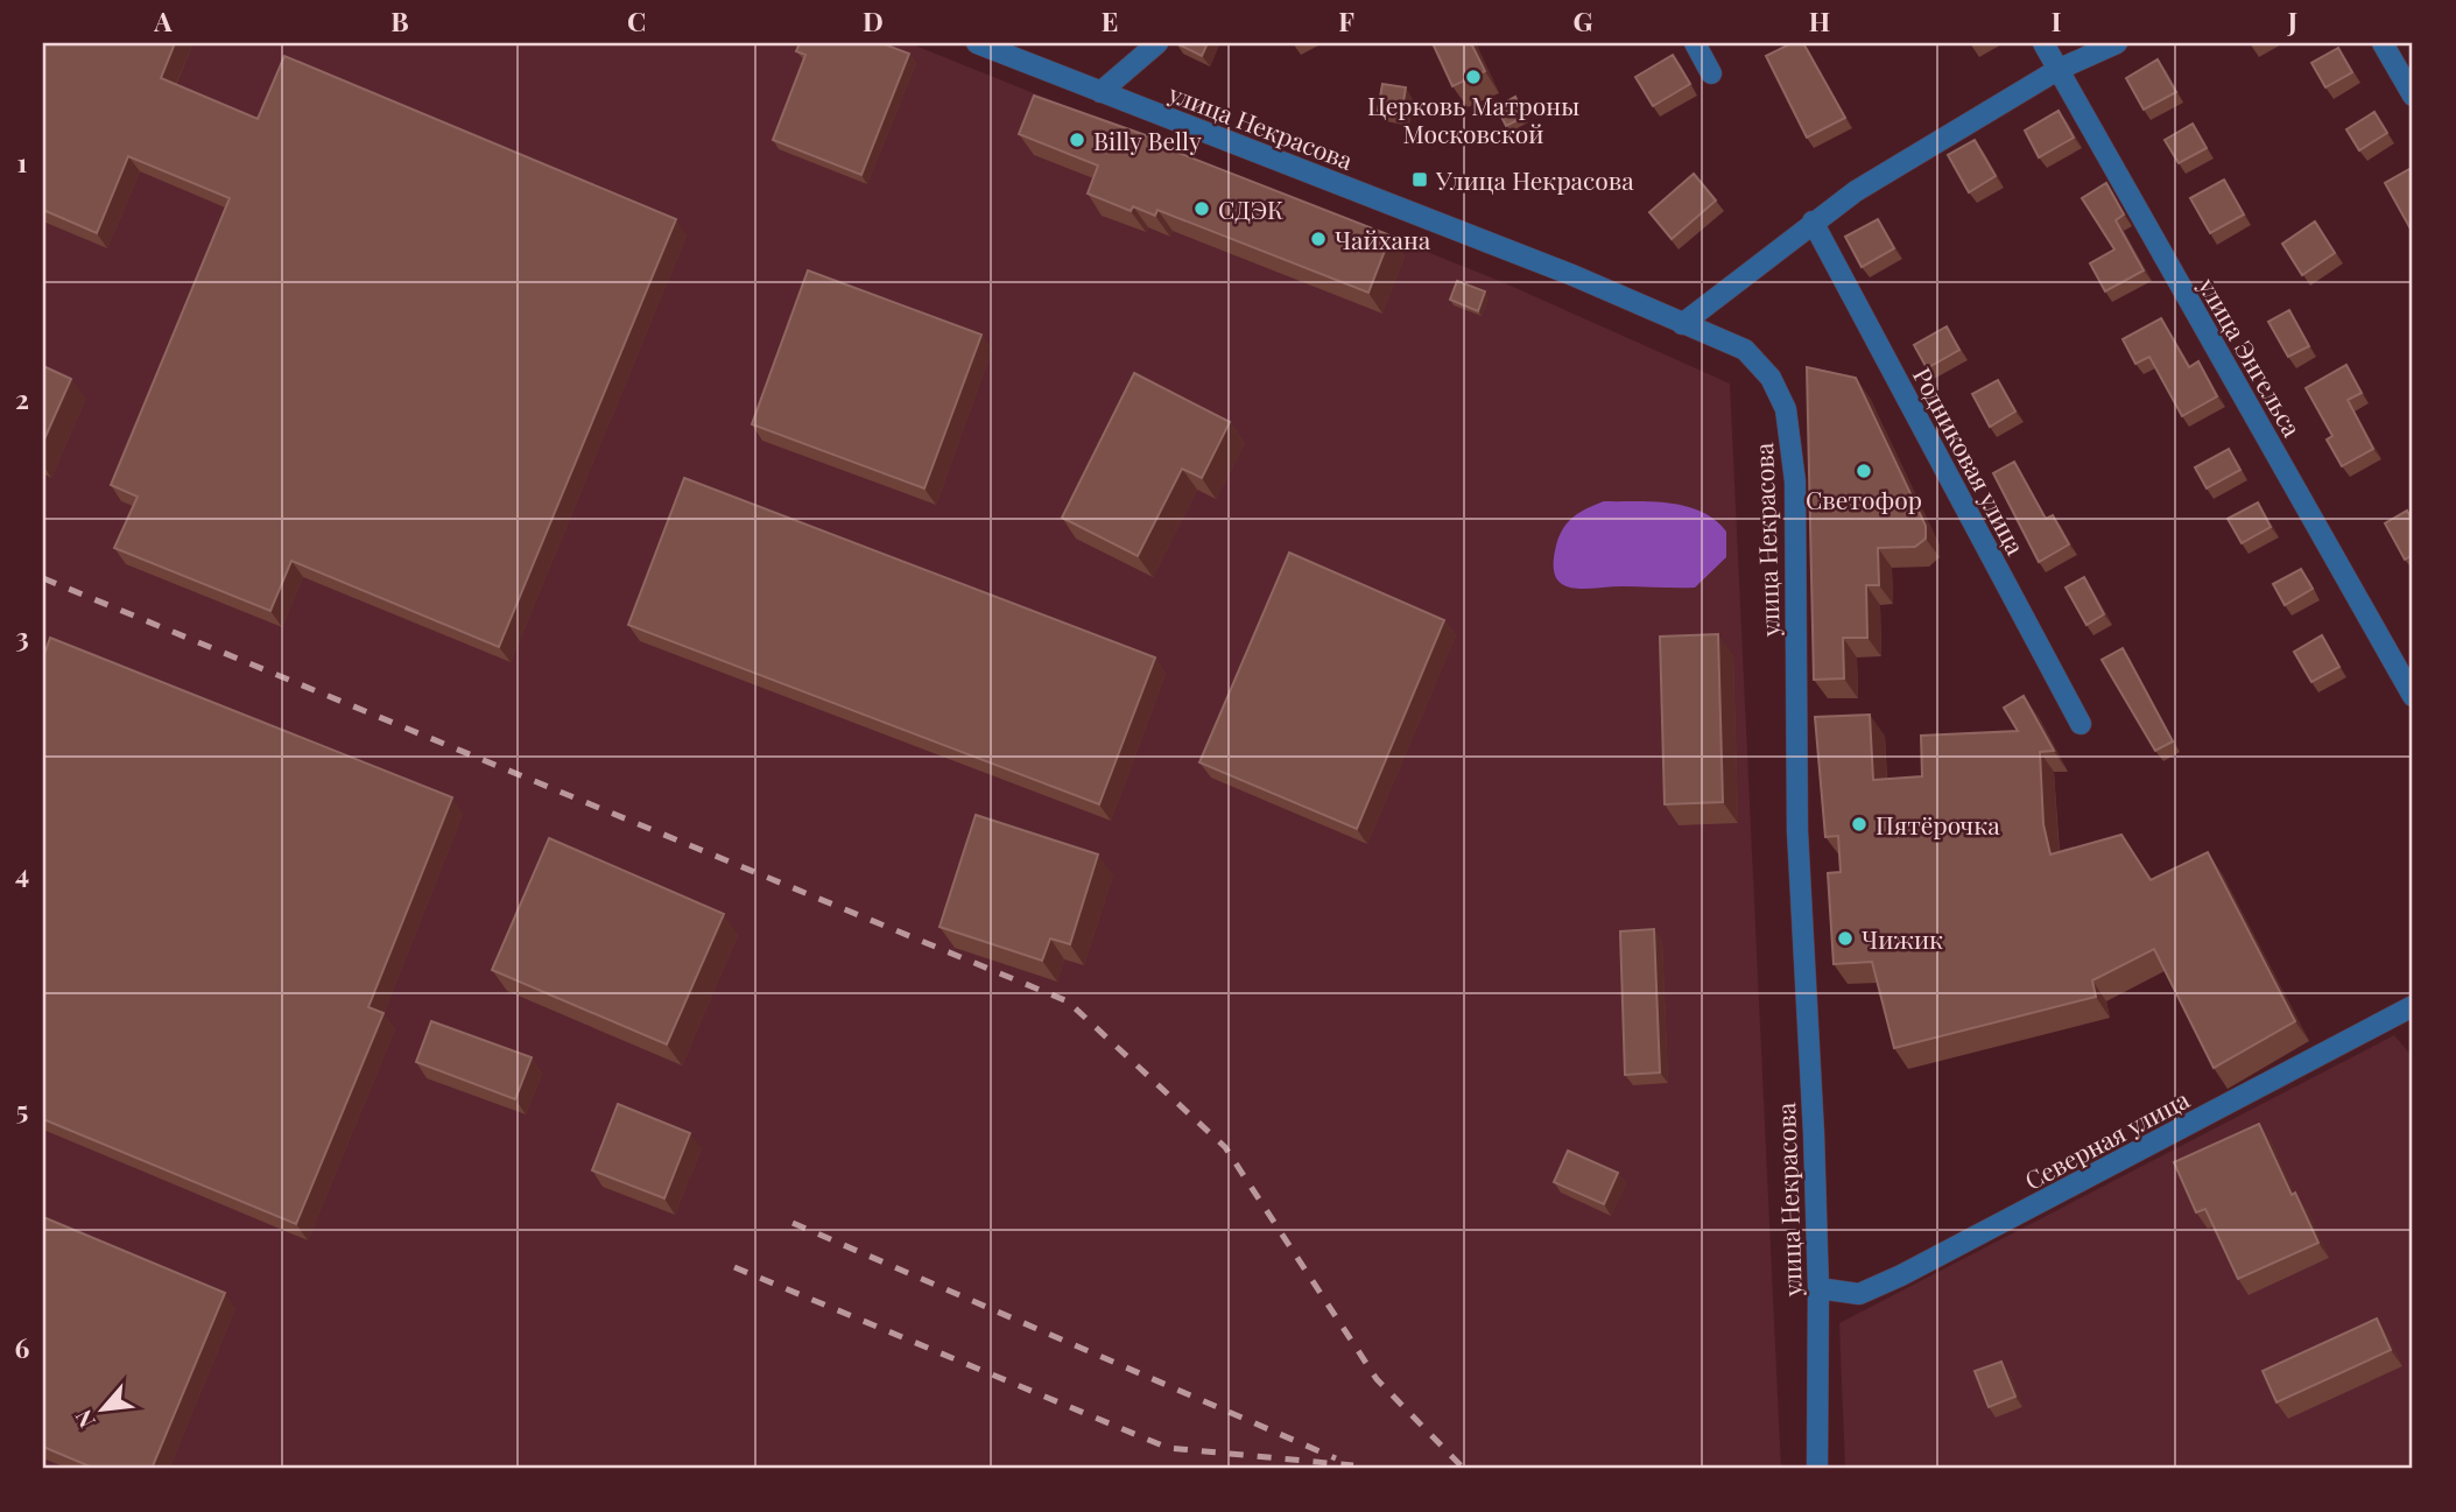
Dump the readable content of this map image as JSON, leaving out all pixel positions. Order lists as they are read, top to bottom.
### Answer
{
  "streets": {
    "street": [
      "улица Некрасова",
      "улица Энгельса",
      "Родниковая улица",
      "Северная улица"
    ]
  },
  "crossings": [
    ["улица Некрасова", "Северная улица"]
  ],
  "places": {
    "other": [
      "Церковь Матроны Московской",
      "Billy Belly",
      "СДЭК",
      "Чайхана",
      "Светофор",
      "Пятёрочка",
      "Чижик"
    ],
    "transit": ["Улица Некрасова"]
  },
  "north": "bottom left",
  "grid": {
    "columns": [
      "A",
      "B",
      "C",
      "D",
      "E",
      "F",
      "G",
      "H",
      "I",
      "J"
    ],
    "rows": [
      "1",
      "2",
      "3",
      "4",
      "5",
      "6"
    ]
  }
}
